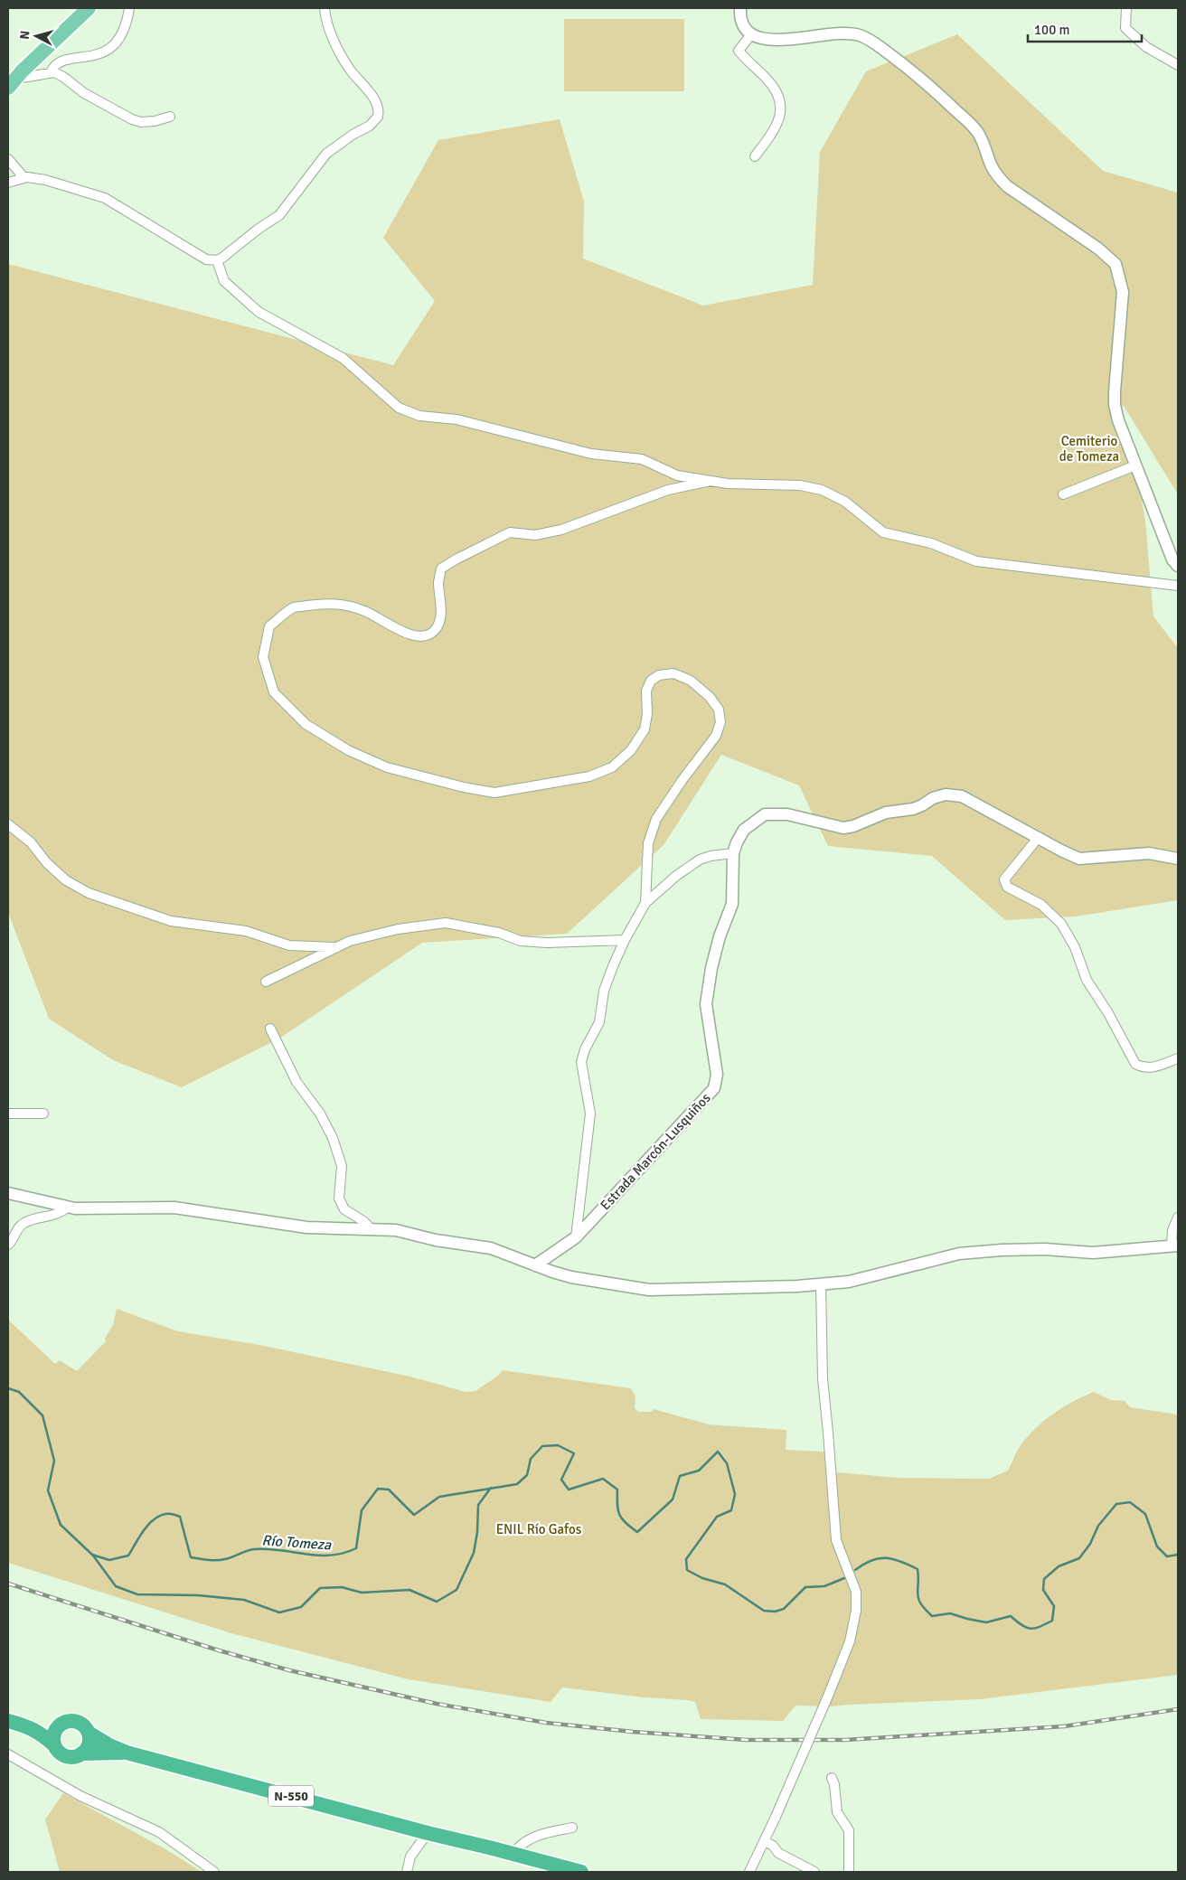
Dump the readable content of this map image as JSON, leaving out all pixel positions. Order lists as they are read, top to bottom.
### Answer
{
  "streets": {
    "highway": ["N-550"],
    "street": ["Estrada Marcón-Lusquiños"]
  },
  "water": ["Río Tomeza"],
  "parks": ["Cemiterio de Tomeza", "ENIL Río Gafos"],
  "scale_bar": "100 m",
  "north": "left"
}
